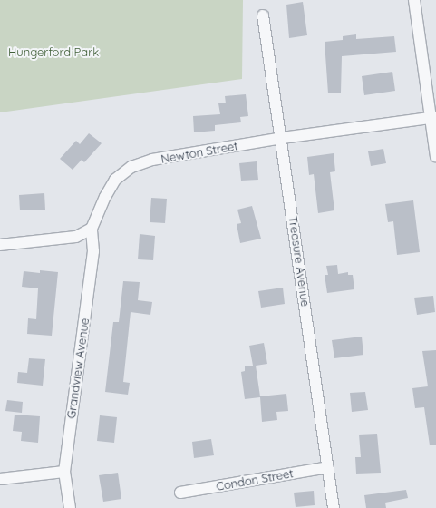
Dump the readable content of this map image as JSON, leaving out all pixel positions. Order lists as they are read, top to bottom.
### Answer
{
  "streets": {
    "street": [
      "Newton Street",
      "Treasure Avenue",
      "Grandview Avenue",
      "Condon Street"
    ]
  },
  "crossings": [
    ["Newton Street", "Treasure Avenue"],
    ["Newton Street", "Grandview Avenue"],
    ["Treasure Avenue", "Condon Street"]
  ],
  "parks": ["Hungerford Park"]
}
